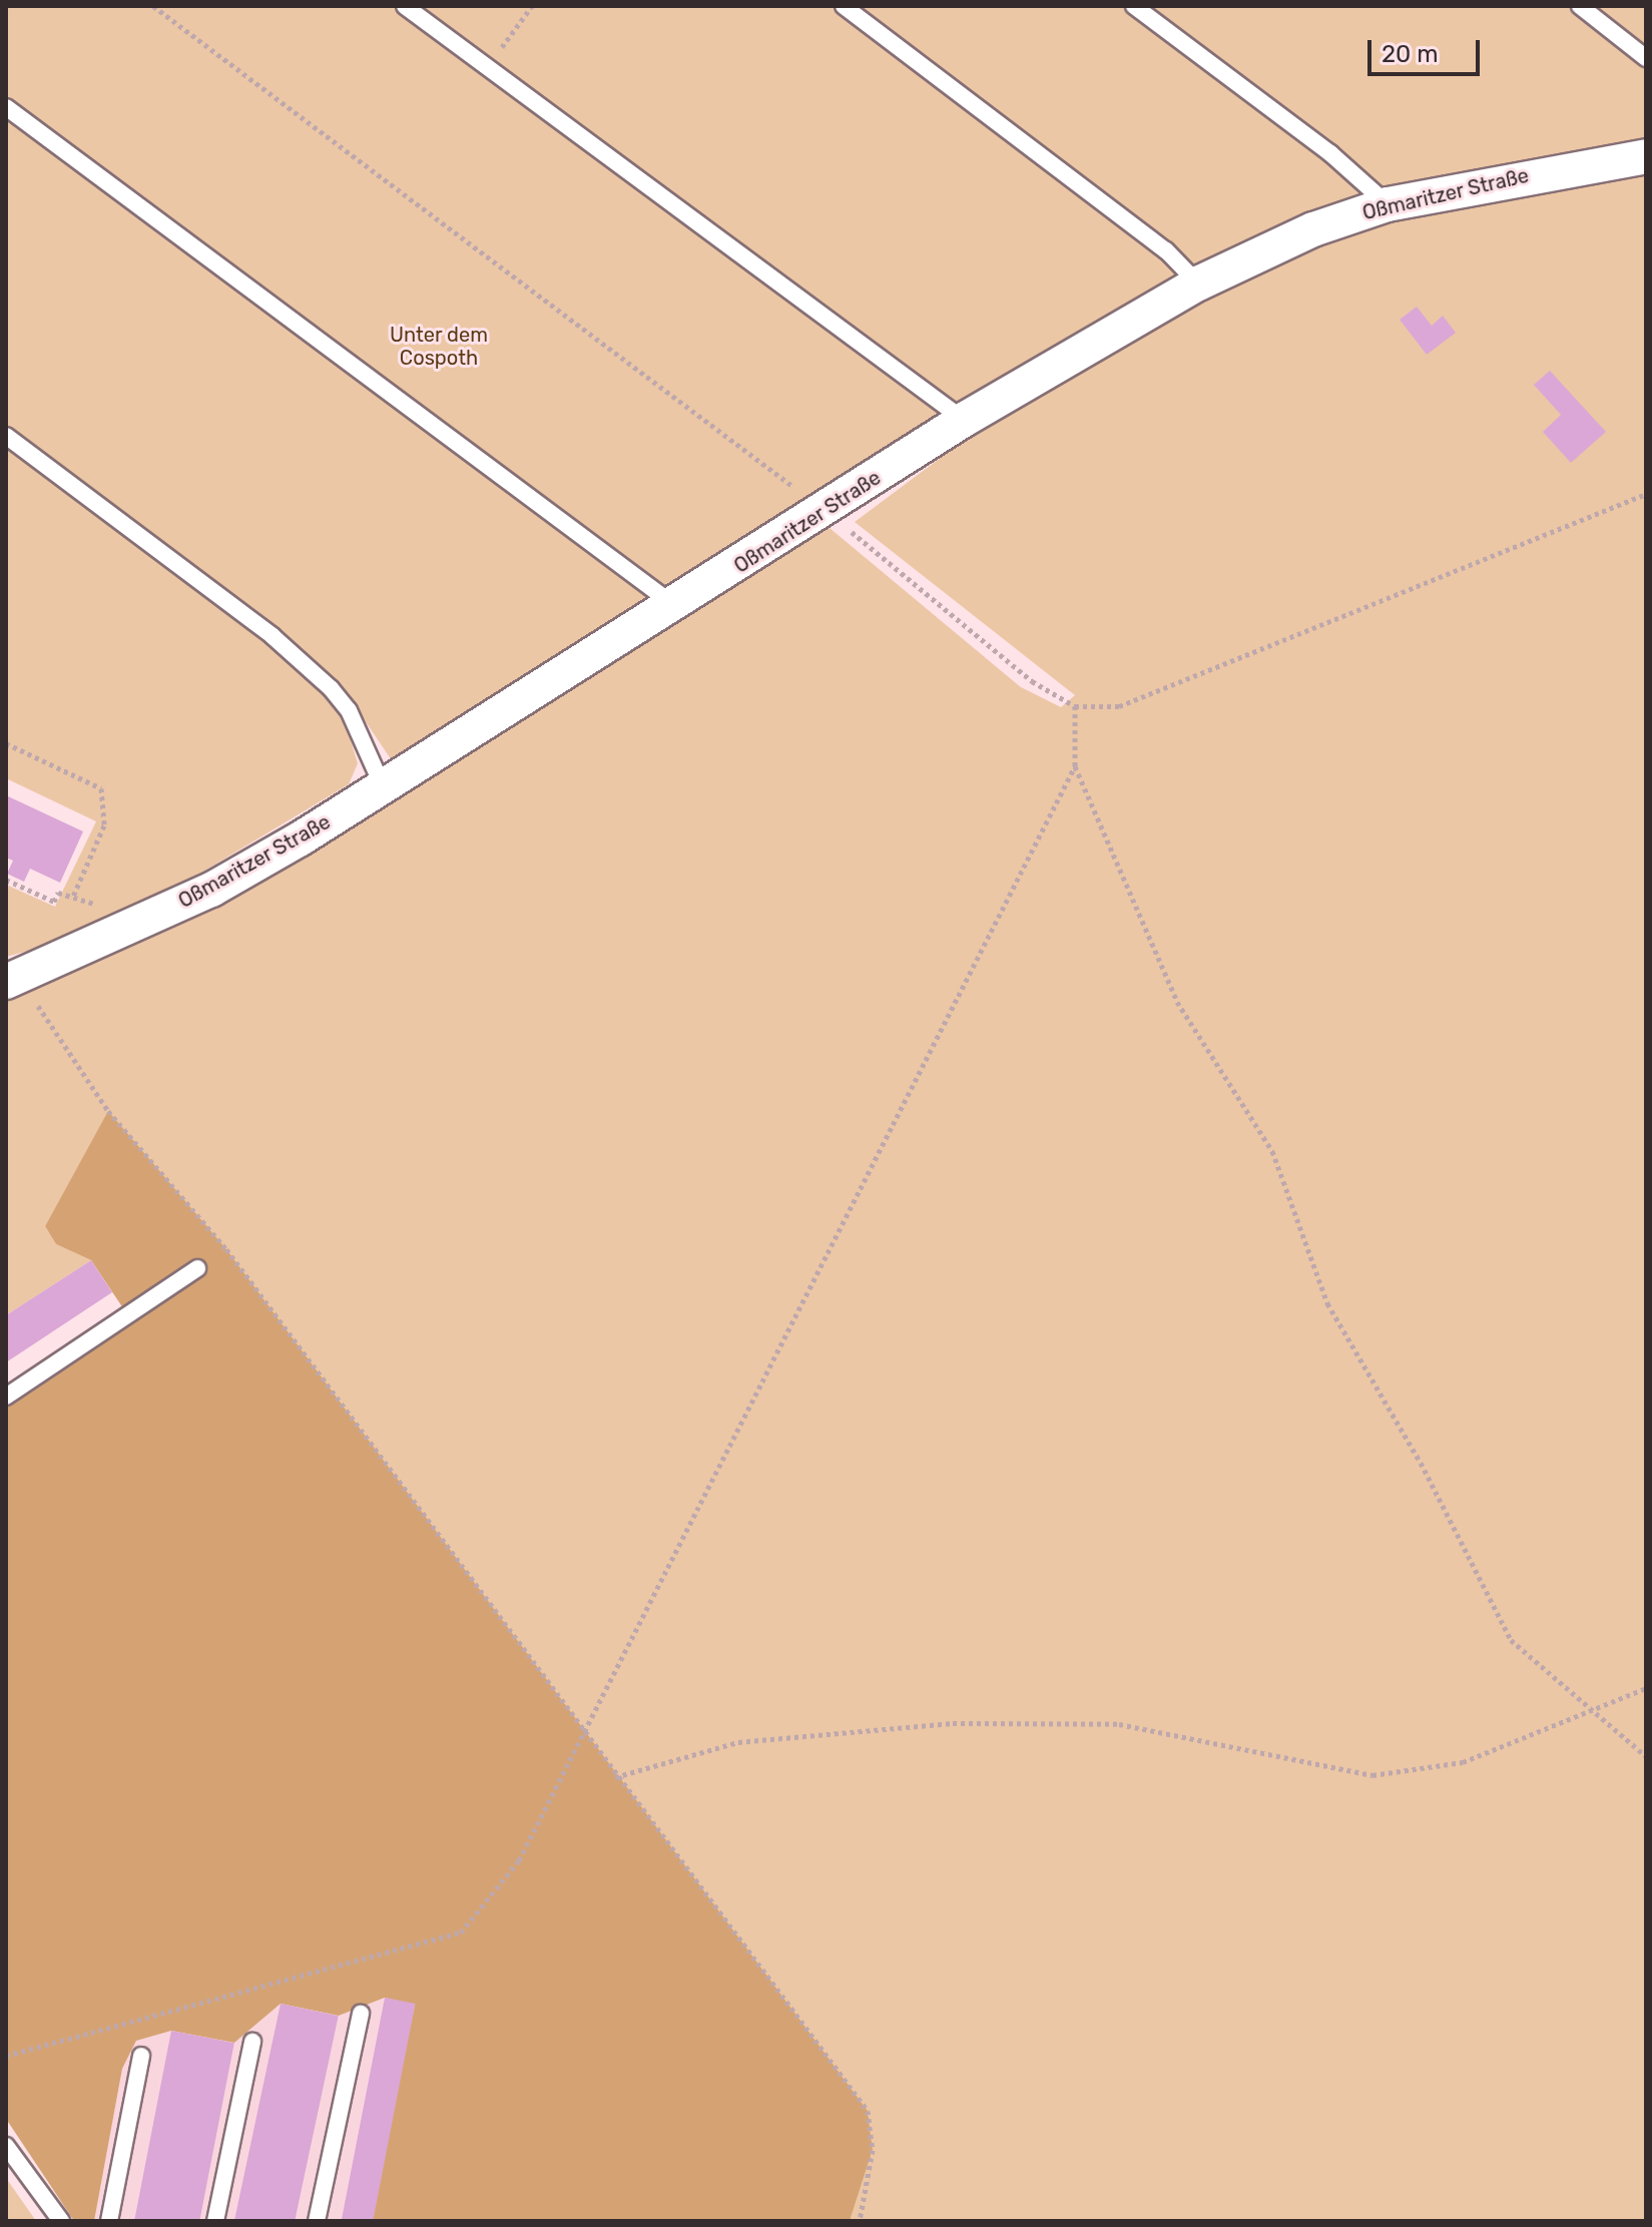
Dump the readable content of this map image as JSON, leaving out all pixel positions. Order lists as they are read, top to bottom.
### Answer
{
  "streets": {
    "street": ["Oßmaritzer Straße"]
  },
  "parks": ["Unter dem Cospoth"],
  "scale_bar": "20 m"
}
